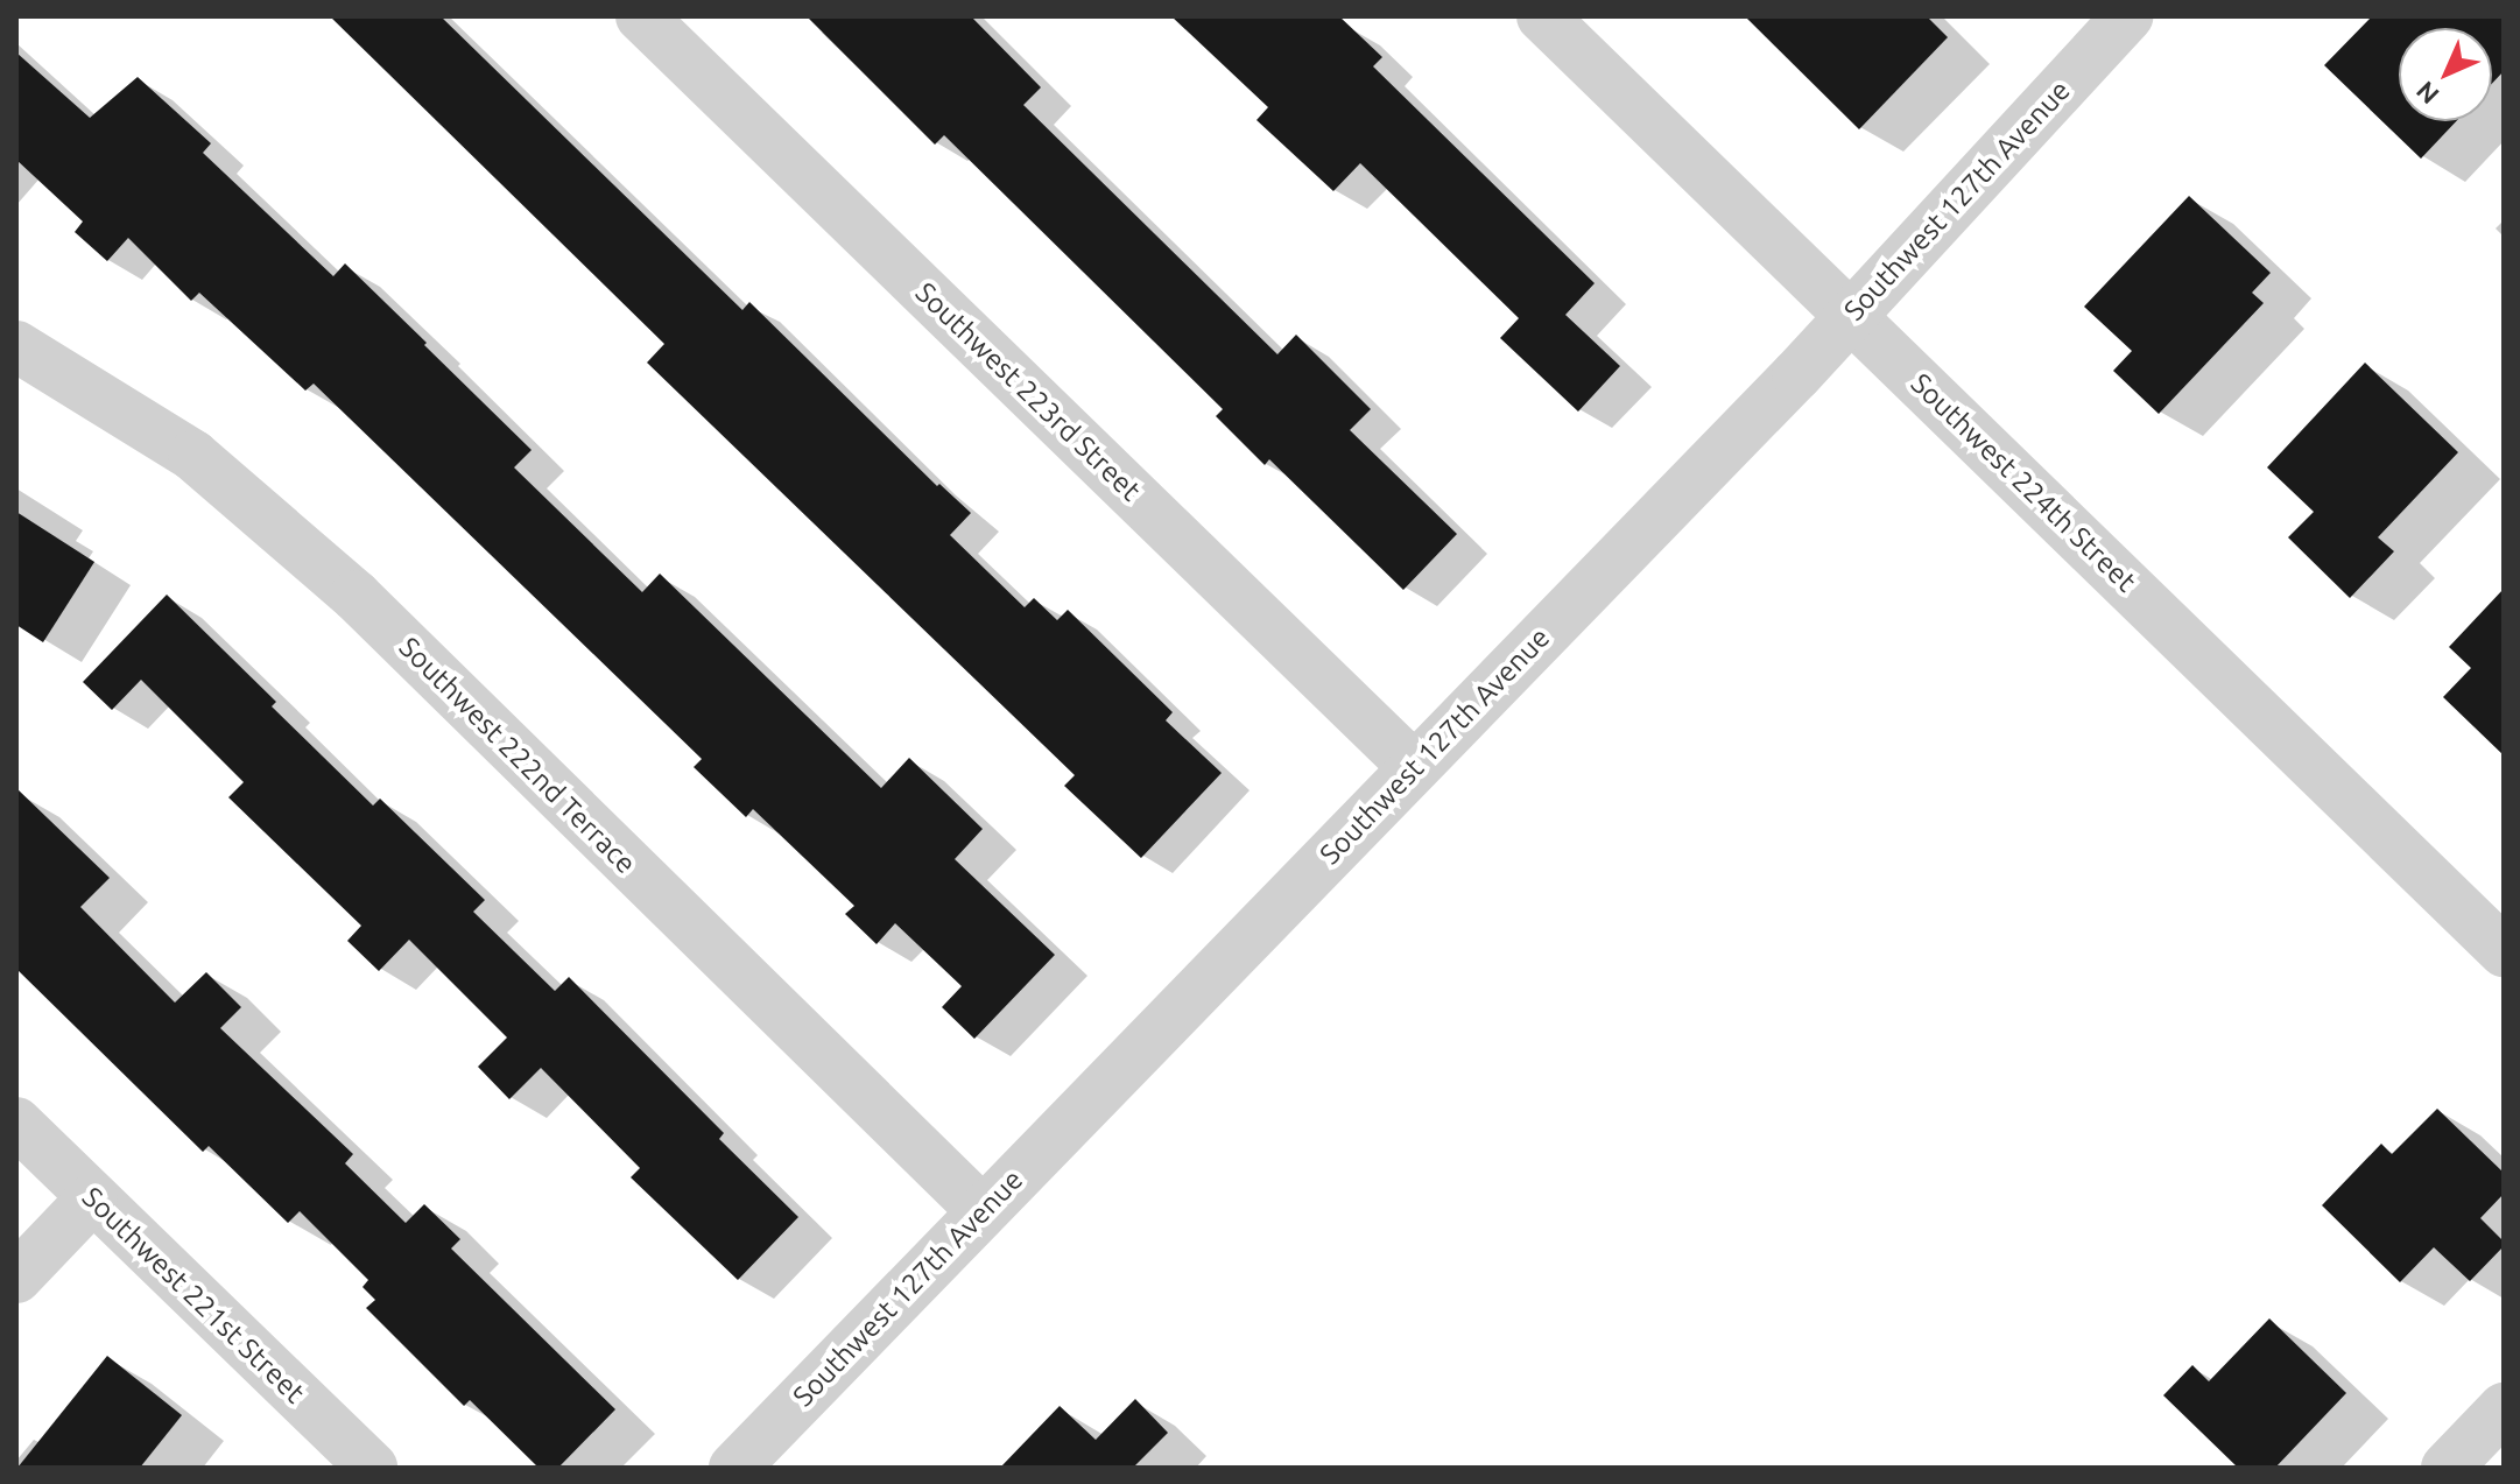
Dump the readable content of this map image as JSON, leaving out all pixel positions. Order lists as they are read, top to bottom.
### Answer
{
  "streets": {
    "street": [
      "Southwest 127th Avenue",
      "Southwest 223rd Street",
      "Southwest 224th Street",
      "Southwest 222nd Terrace",
      "Southwest 221st Street"
    ]
  },
  "crossings": [
    ["Southwest 127th Avenue", "Southwest 223rd Street"],
    ["Southwest 127th Avenue", "Southwest 224th Street"],
    ["Southwest 127th Avenue", "Southwest 222nd Terrace"]
  ],
  "north": "bottom left"
}
